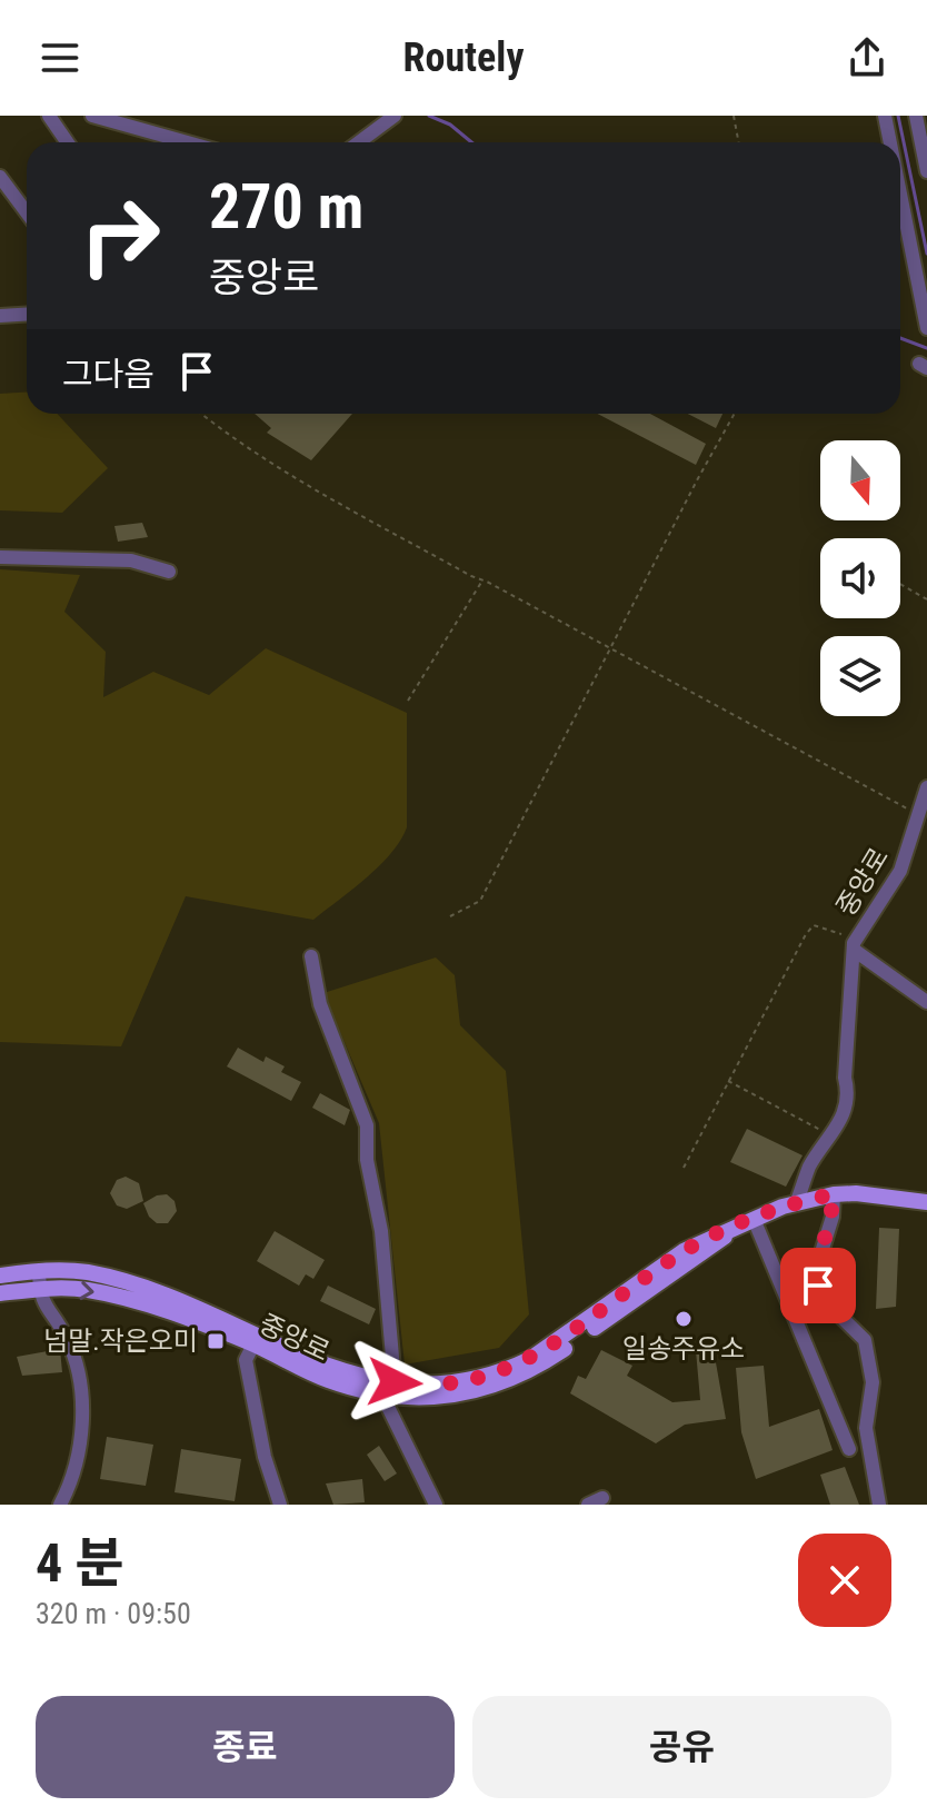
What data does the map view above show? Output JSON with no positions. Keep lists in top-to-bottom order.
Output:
{
  "streets": {
    "main road": ["중앙로"]
  },
  "places": {
    "other": ["일송주유소"],
    "transit": ["넘말.작은오미"]
  },
  "north": "bottom",
  "page": {
    "header": "Routely",
    "turn": ["270 m", "중앙로"],
    "then": "그다음",
    "heading": ["4 분", "320 m · 09:50"],
    "buttons": ["종료", "공유"]
  }
}
